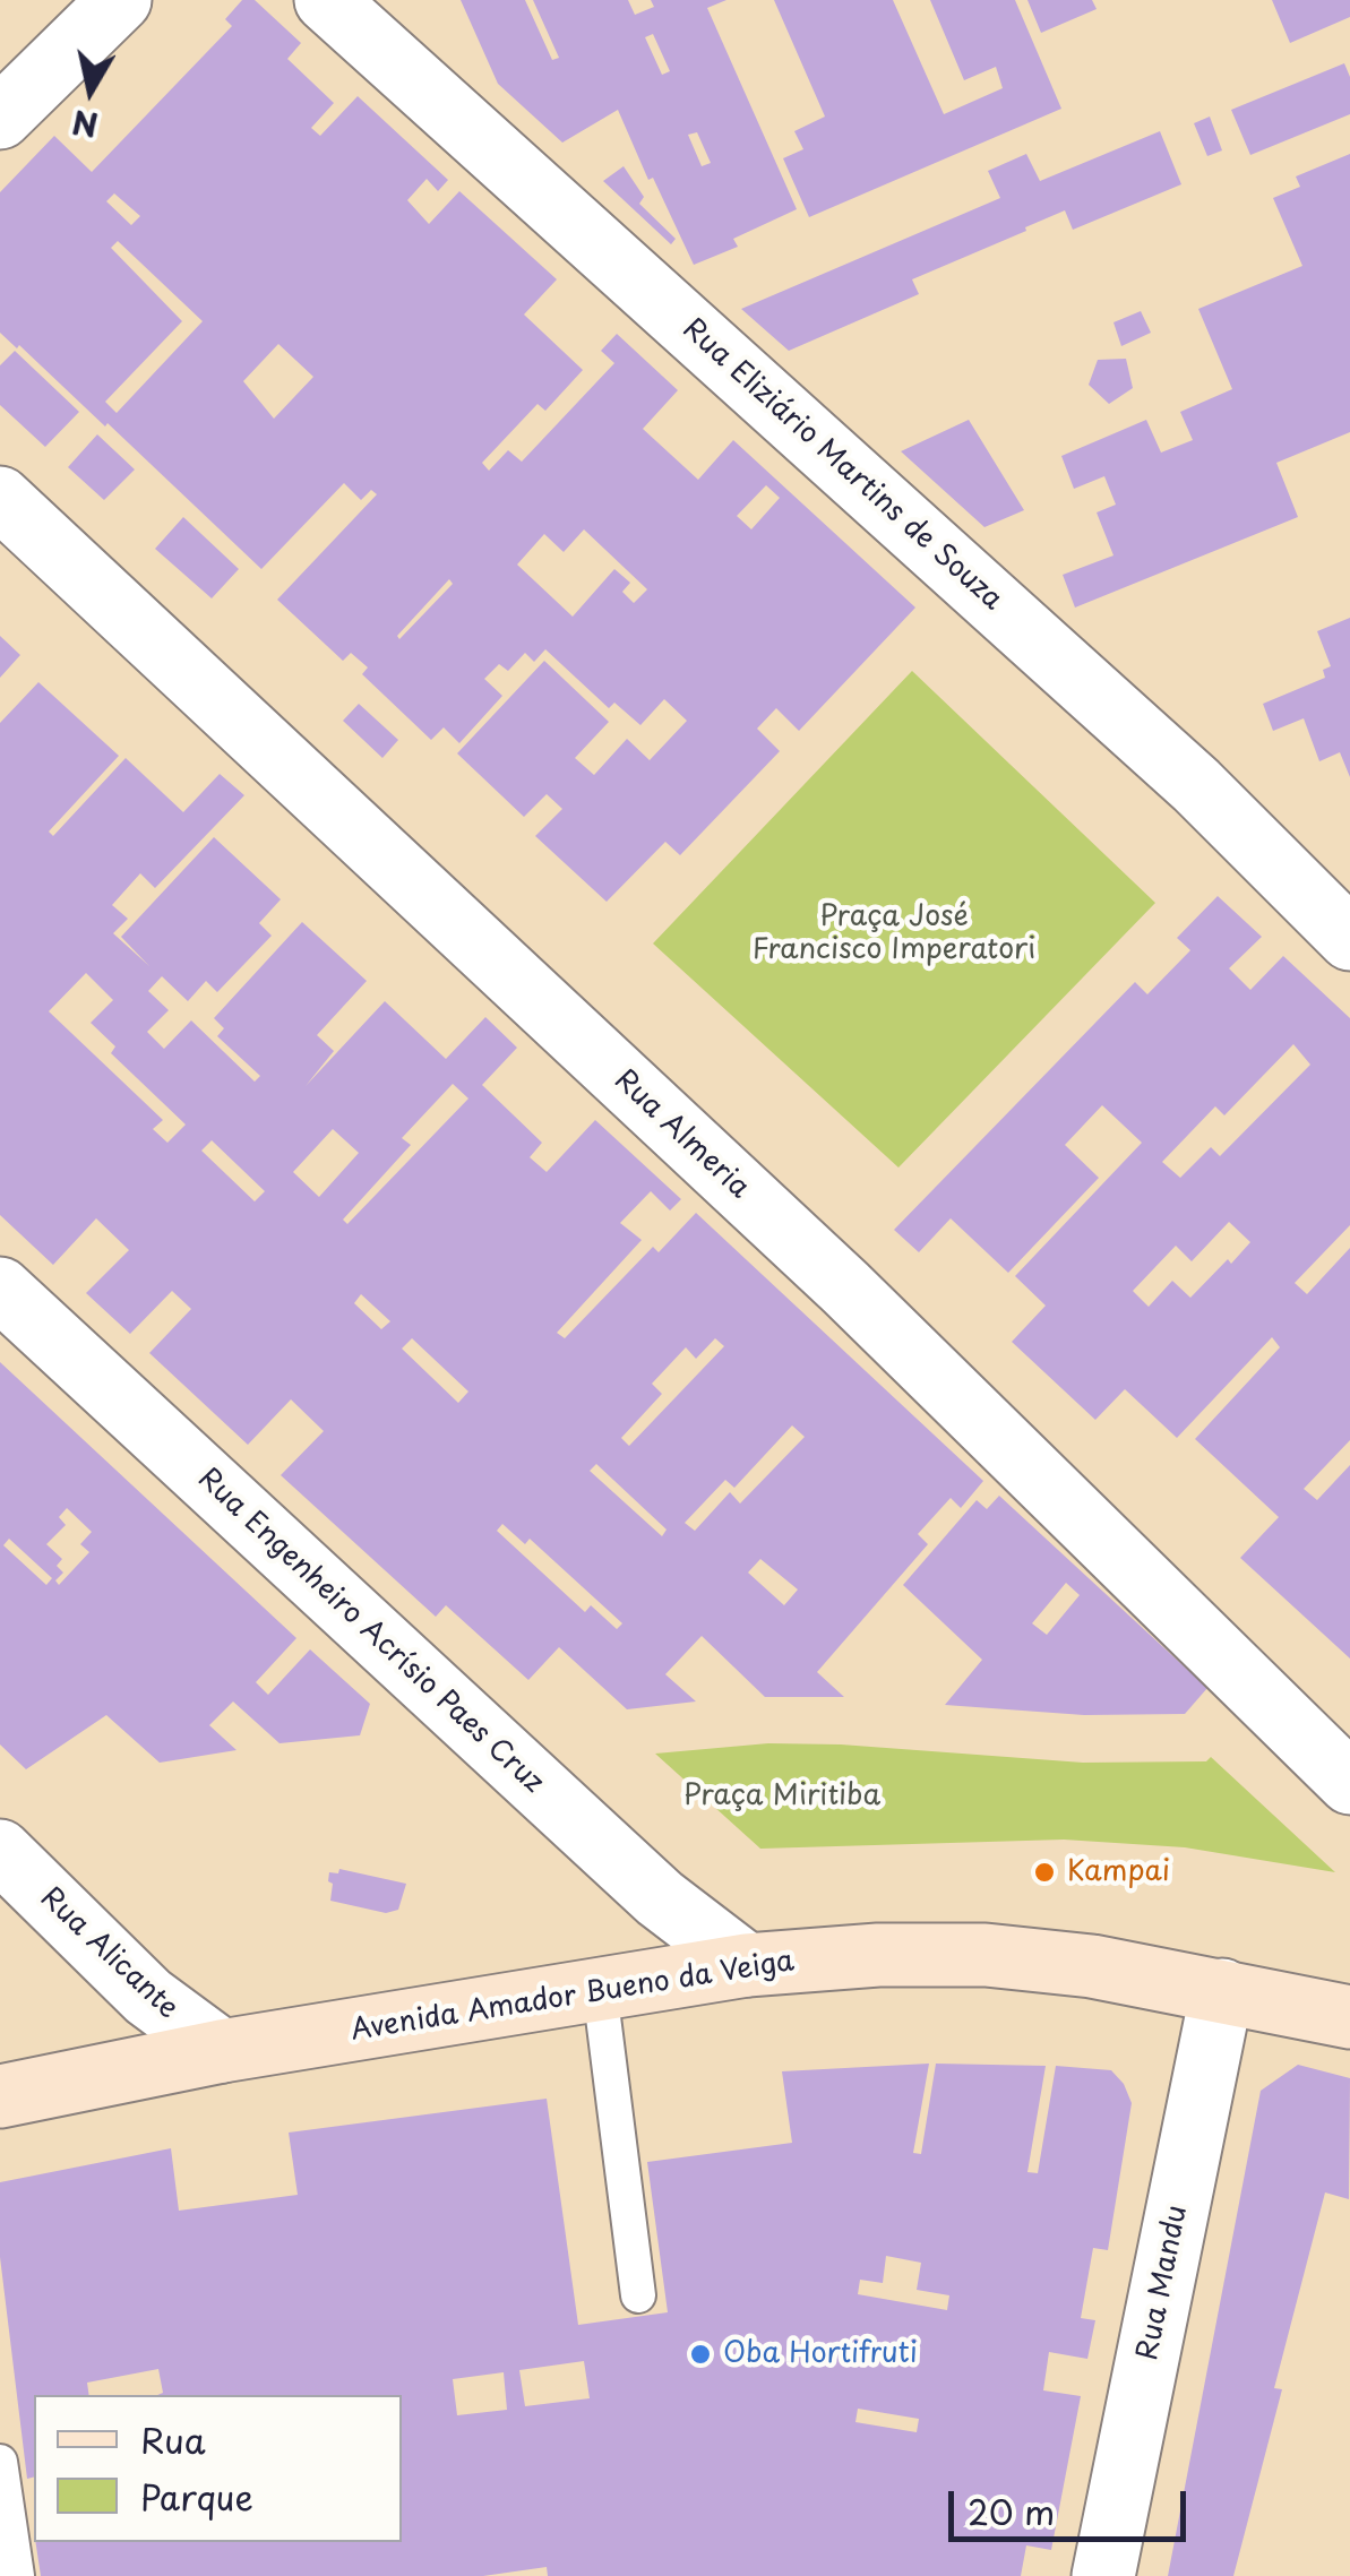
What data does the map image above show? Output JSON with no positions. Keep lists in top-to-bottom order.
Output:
{
  "streets": {
    "main road": ["Avenida Amador Bueno da Veiga"],
    "street": [
      "Rua Eliziário Martins de Souza",
      "Rua Almeria",
      "Rua Engenheiro Acrísio Paes Cruz",
      "Rua Alicante",
      "Rua Mandu"
    ]
  },
  "crossings": [
    ["Rua Engenheiro Acrísio Paes Cruz", "Avenida Amador Bueno da Veiga"],
    ["Rua Alicante", "Avenida Amador Bueno da Veiga"],
    ["Avenida Amador Bueno da Veiga", "Rua Mandu"]
  ],
  "parks": ["Praça José Francisco Imperatori", "Praça Miritiba"],
  "places": ["Kampai", "Oba Hortifruti"],
  "legend": ["Rua", "Parque"],
  "scale_bar": "20 m",
  "north": "bottom"
}
